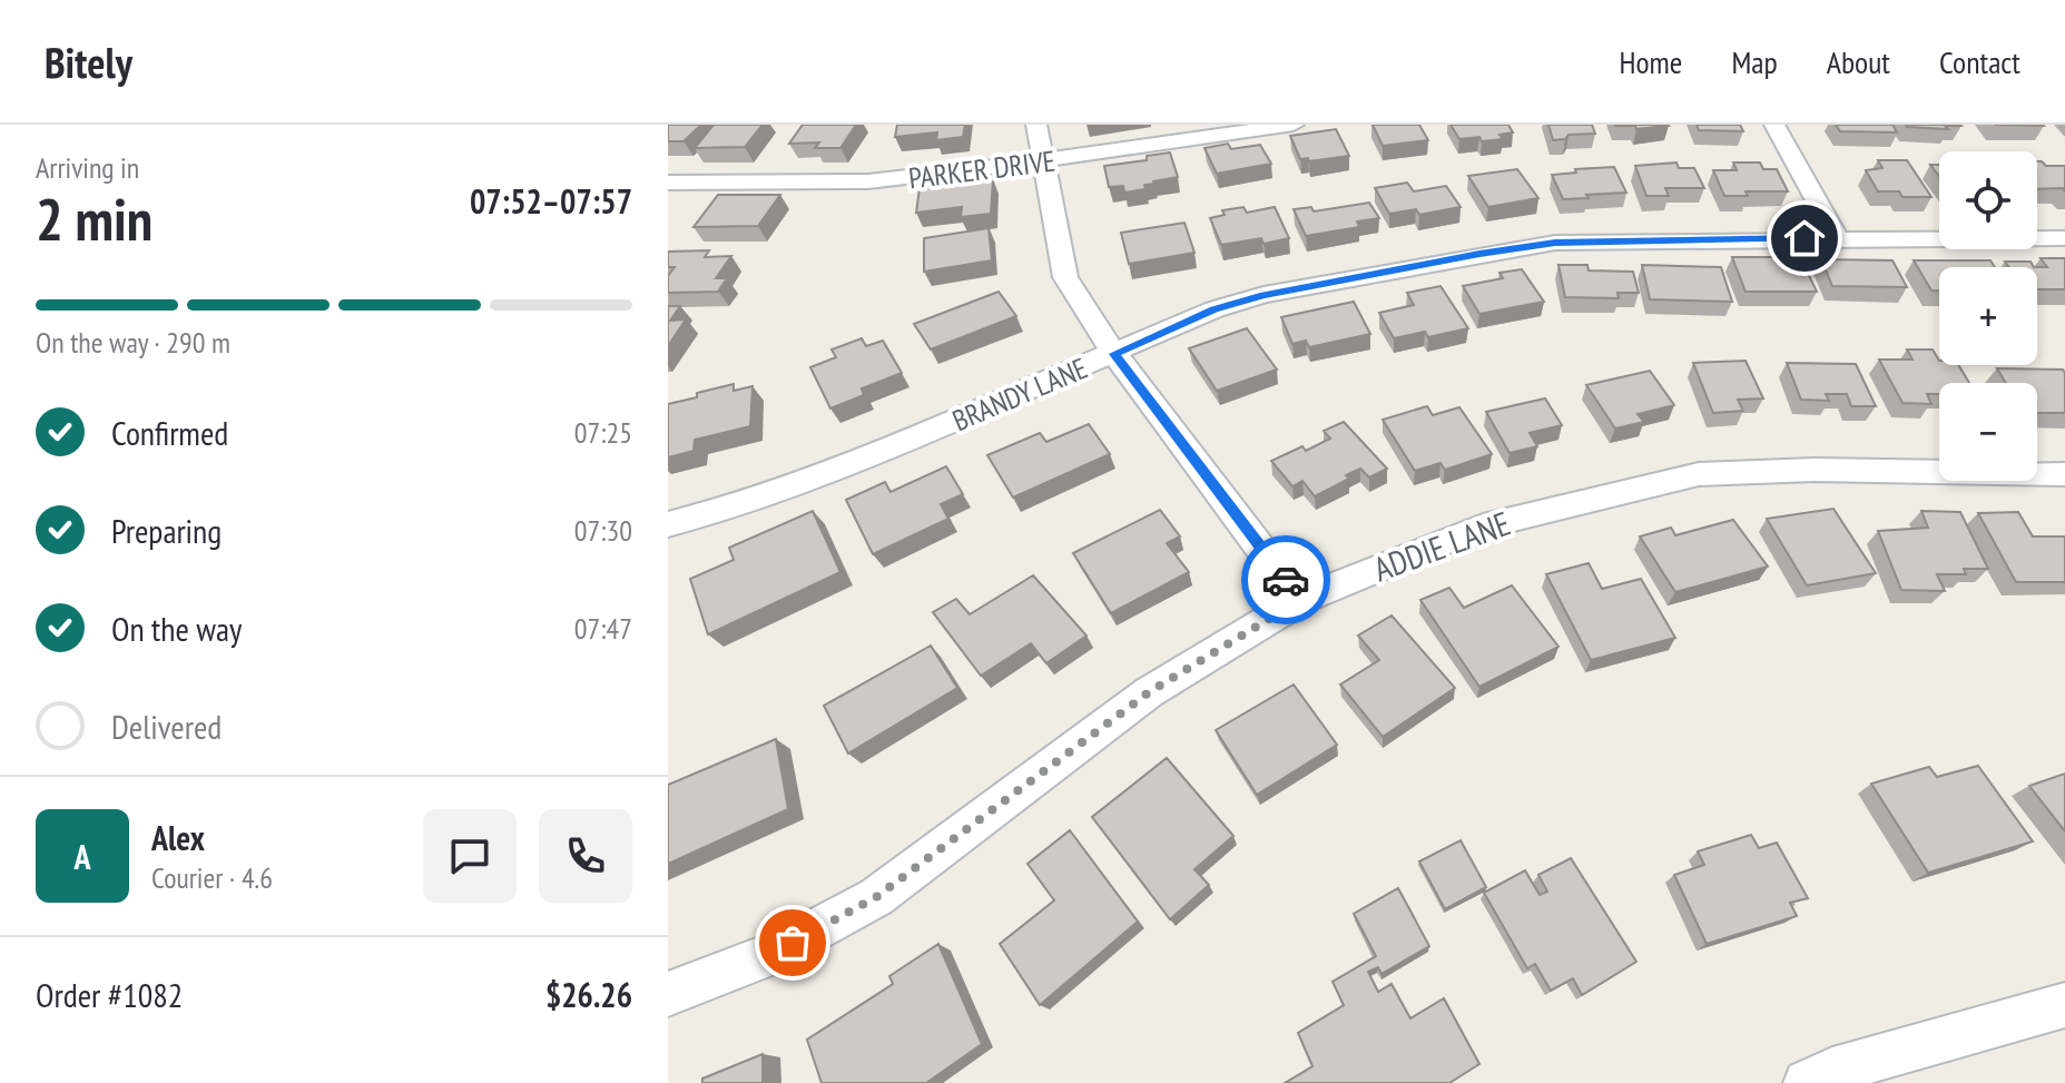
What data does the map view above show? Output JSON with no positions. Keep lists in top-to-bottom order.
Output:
{
  "streets": {
    "street": ["PARKER DRIVE", "BRANDY LANE", "ADDIE LANE"]
  },
  "page": {
    "header": "Bitely",
    "nav": [
      "Home",
      "Map",
      "About",
      "Contact"
    ],
    "heading": ["2 min", "Arriving in", "07:52–07:57"],
    "panel": [
      "Alex",
      "Courier · 4.6",
      "Order #1082",
      "$26.26"
    ],
    "map_buttons": ["+", "−"],
    "bar": "On the way · 290 m",
    "list": [
      ["Confirmed", "07:25"],
      ["Preparing", "07:30"],
      ["On the way", "07:47"],
      "Delivered"
    ],
    "round": "A"
  }
}
